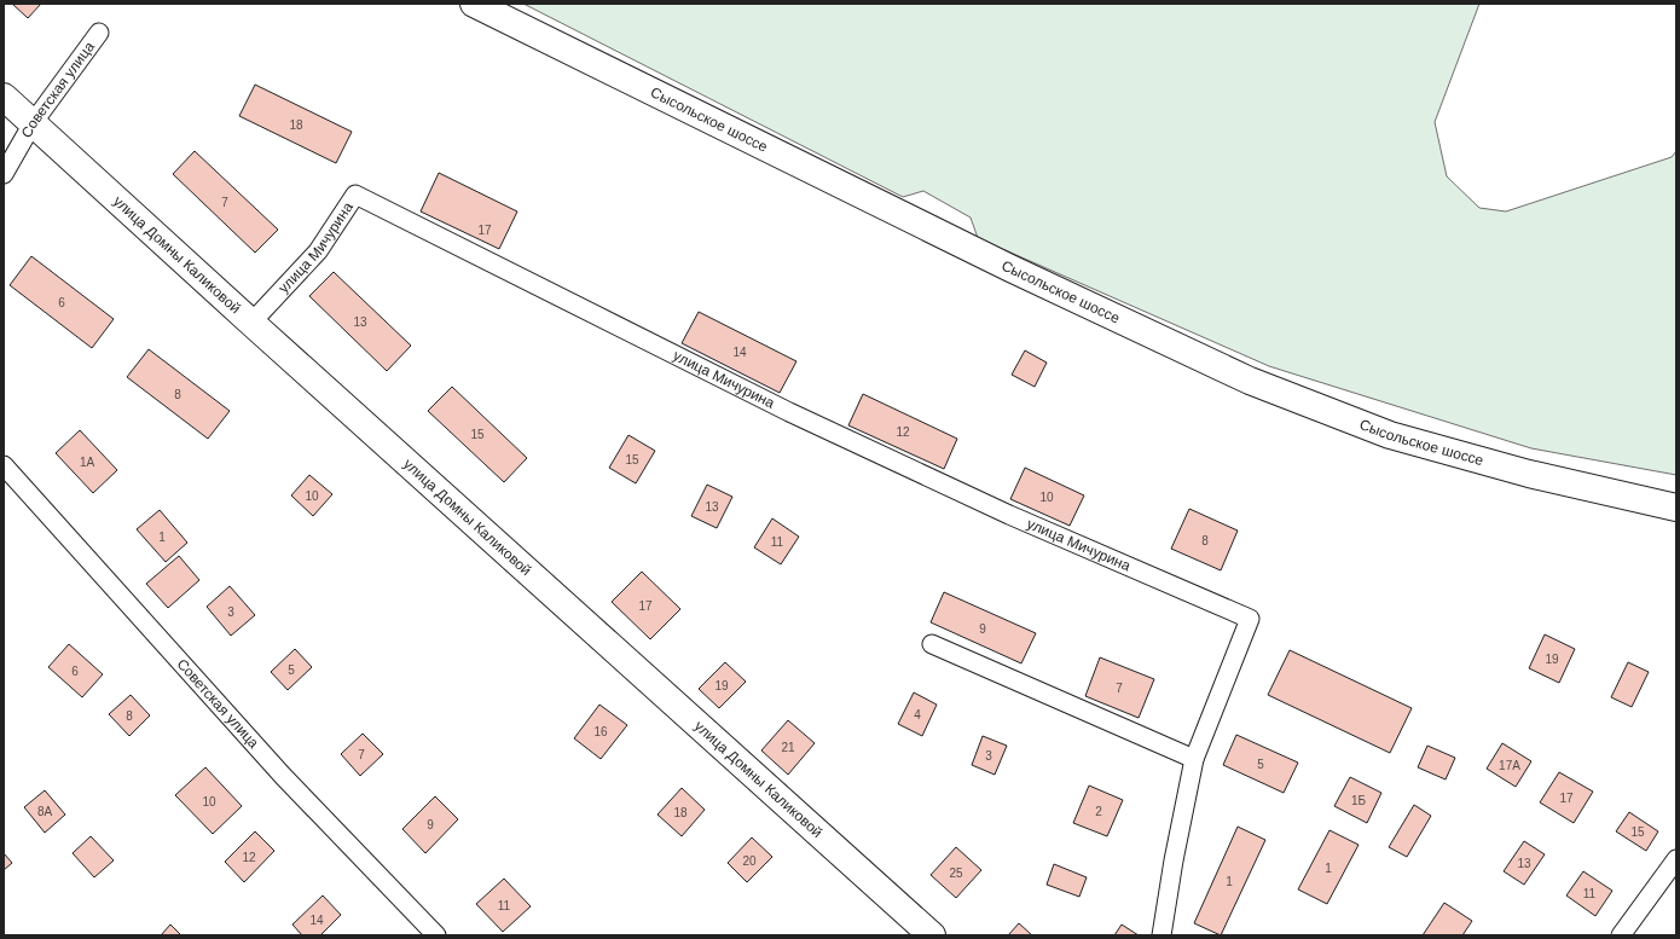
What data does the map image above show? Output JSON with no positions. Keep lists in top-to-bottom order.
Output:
{
  "streets": {
    "main road": ["Сысольское шоссе", "улица Домны Каликовой"],
    "street": ["Советская улица", "улица Мичурина"]
  },
  "crossings": [
    ["Советская улица", "улица Домны Каликовой"],
    ["улица Мичурина", "улица Домны Каликовой"]
  ],
  "house_numbers": [
    "18",
    "7",
    "17",
    "6",
    "13",
    "14",
    "8",
    "12",
    "15",
    "15",
    "1А",
    "10",
    "10",
    "13",
    "1",
    "8",
    "11",
    "17",
    "3",
    "9",
    "19",
    "5",
    "6",
    "19",
    "7",
    "4",
    "8",
    "16",
    "21",
    "7",
    "3",
    "5",
    "17А",
    "17",
    "1Б",
    "10",
    "8А",
    "2",
    "18",
    "9",
    "15",
    "12",
    "20",
    "13",
    "1",
    "25",
    "1",
    "11",
    "11",
    "14"
  ]
}
